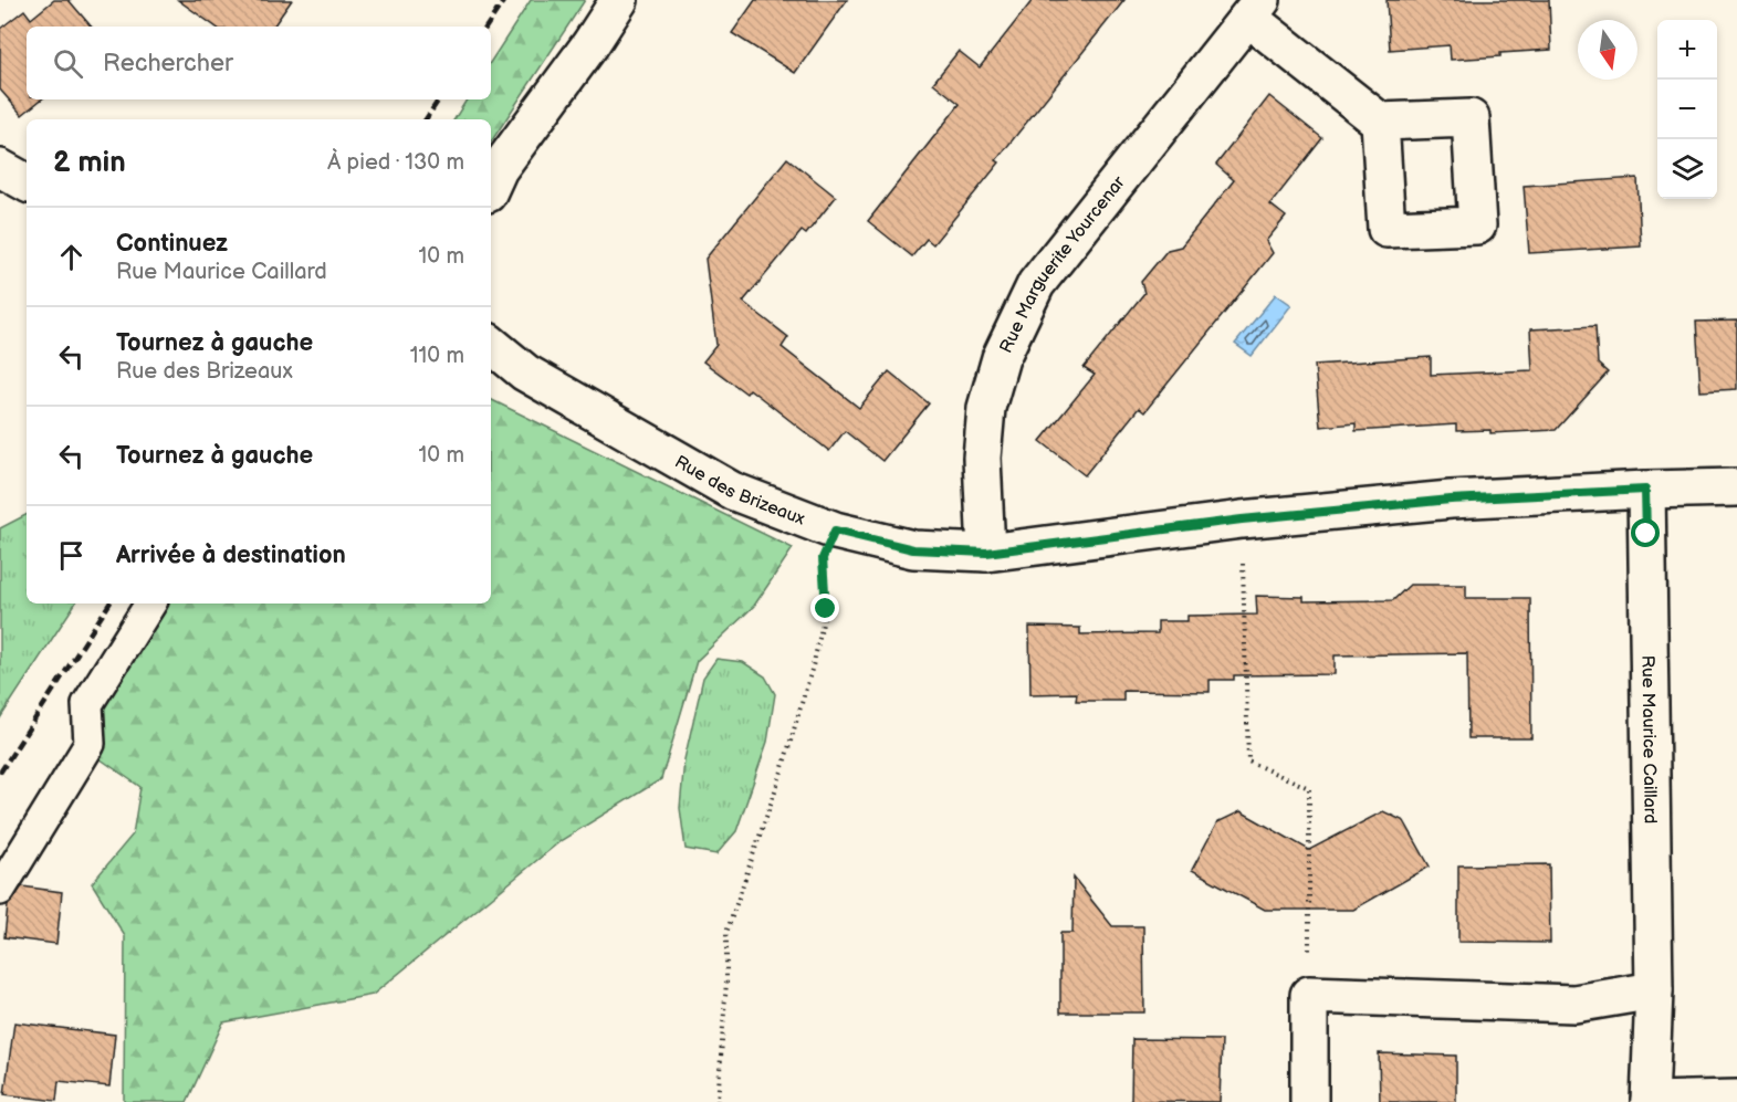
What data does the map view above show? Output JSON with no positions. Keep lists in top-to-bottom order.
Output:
{
  "streets": {
    "street": ["Rue Marguerite Yourcenar", "Rue des Brizeaux", "Rue Maurice Caillard"]
  },
  "crossings": [
    ["Rue Marguerite Yourcenar", "Rue des Brizeaux"],
    ["Rue des Brizeaux", "Rue Maurice Caillard"]
  ],
  "north": "bottom",
  "page": {
    "map_buttons": ["+", "−"],
    "search": "Rechercher",
    "heading": ["2 min", "À pied · 130 m"],
    "list": [
      ["Continuez", "Rue Maurice Caillard", "10 m"],
      ["Tournez à gauche", "Rue des Brizeaux", "110 m"],
      ["Tournez à gauche", "10 m"],
      "Arrivée à destination"
    ]
  }
}
